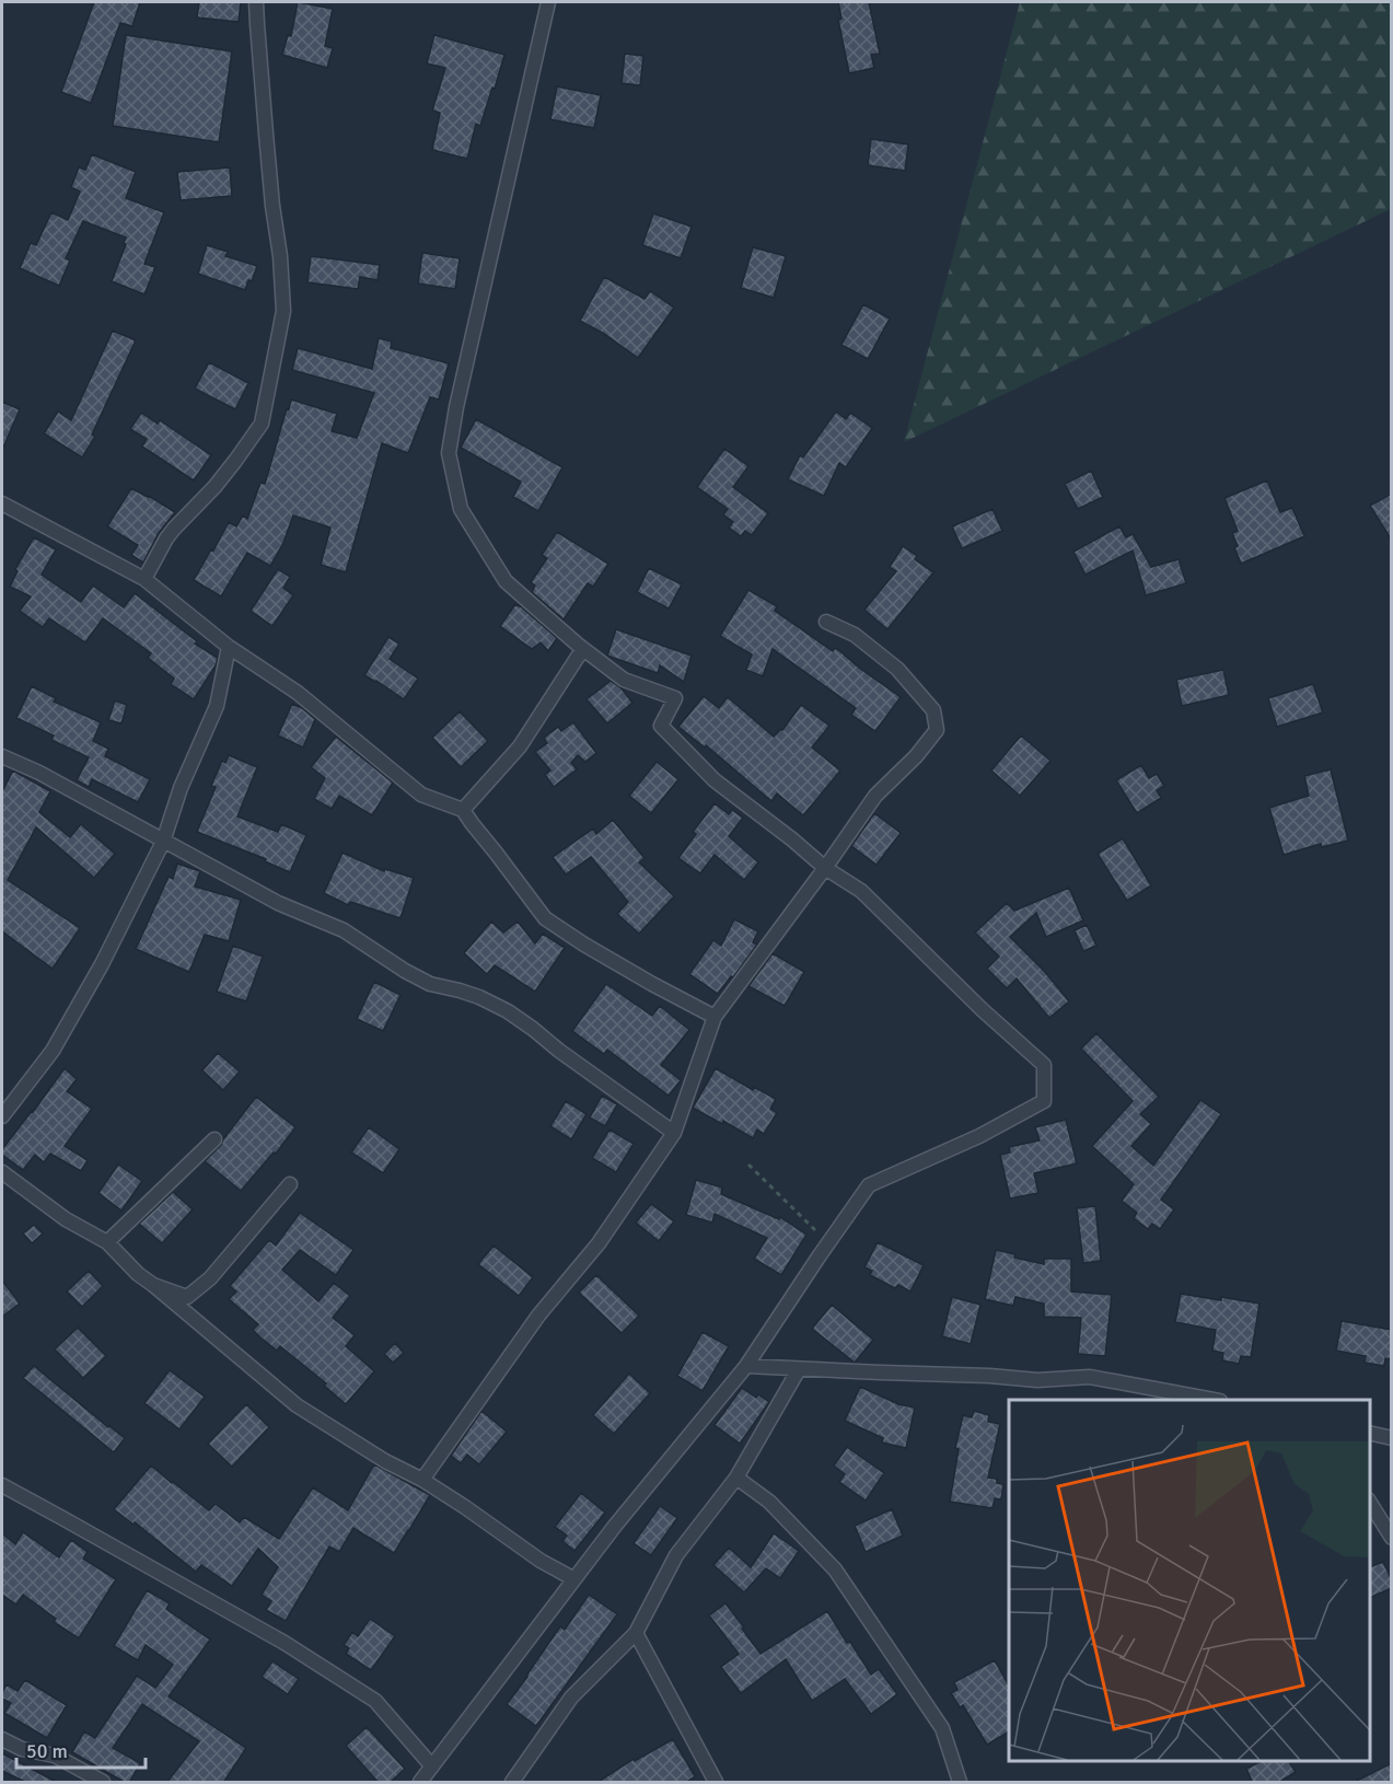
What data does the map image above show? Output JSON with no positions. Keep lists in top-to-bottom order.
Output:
{
  "scale_bar": "50 m"
}
